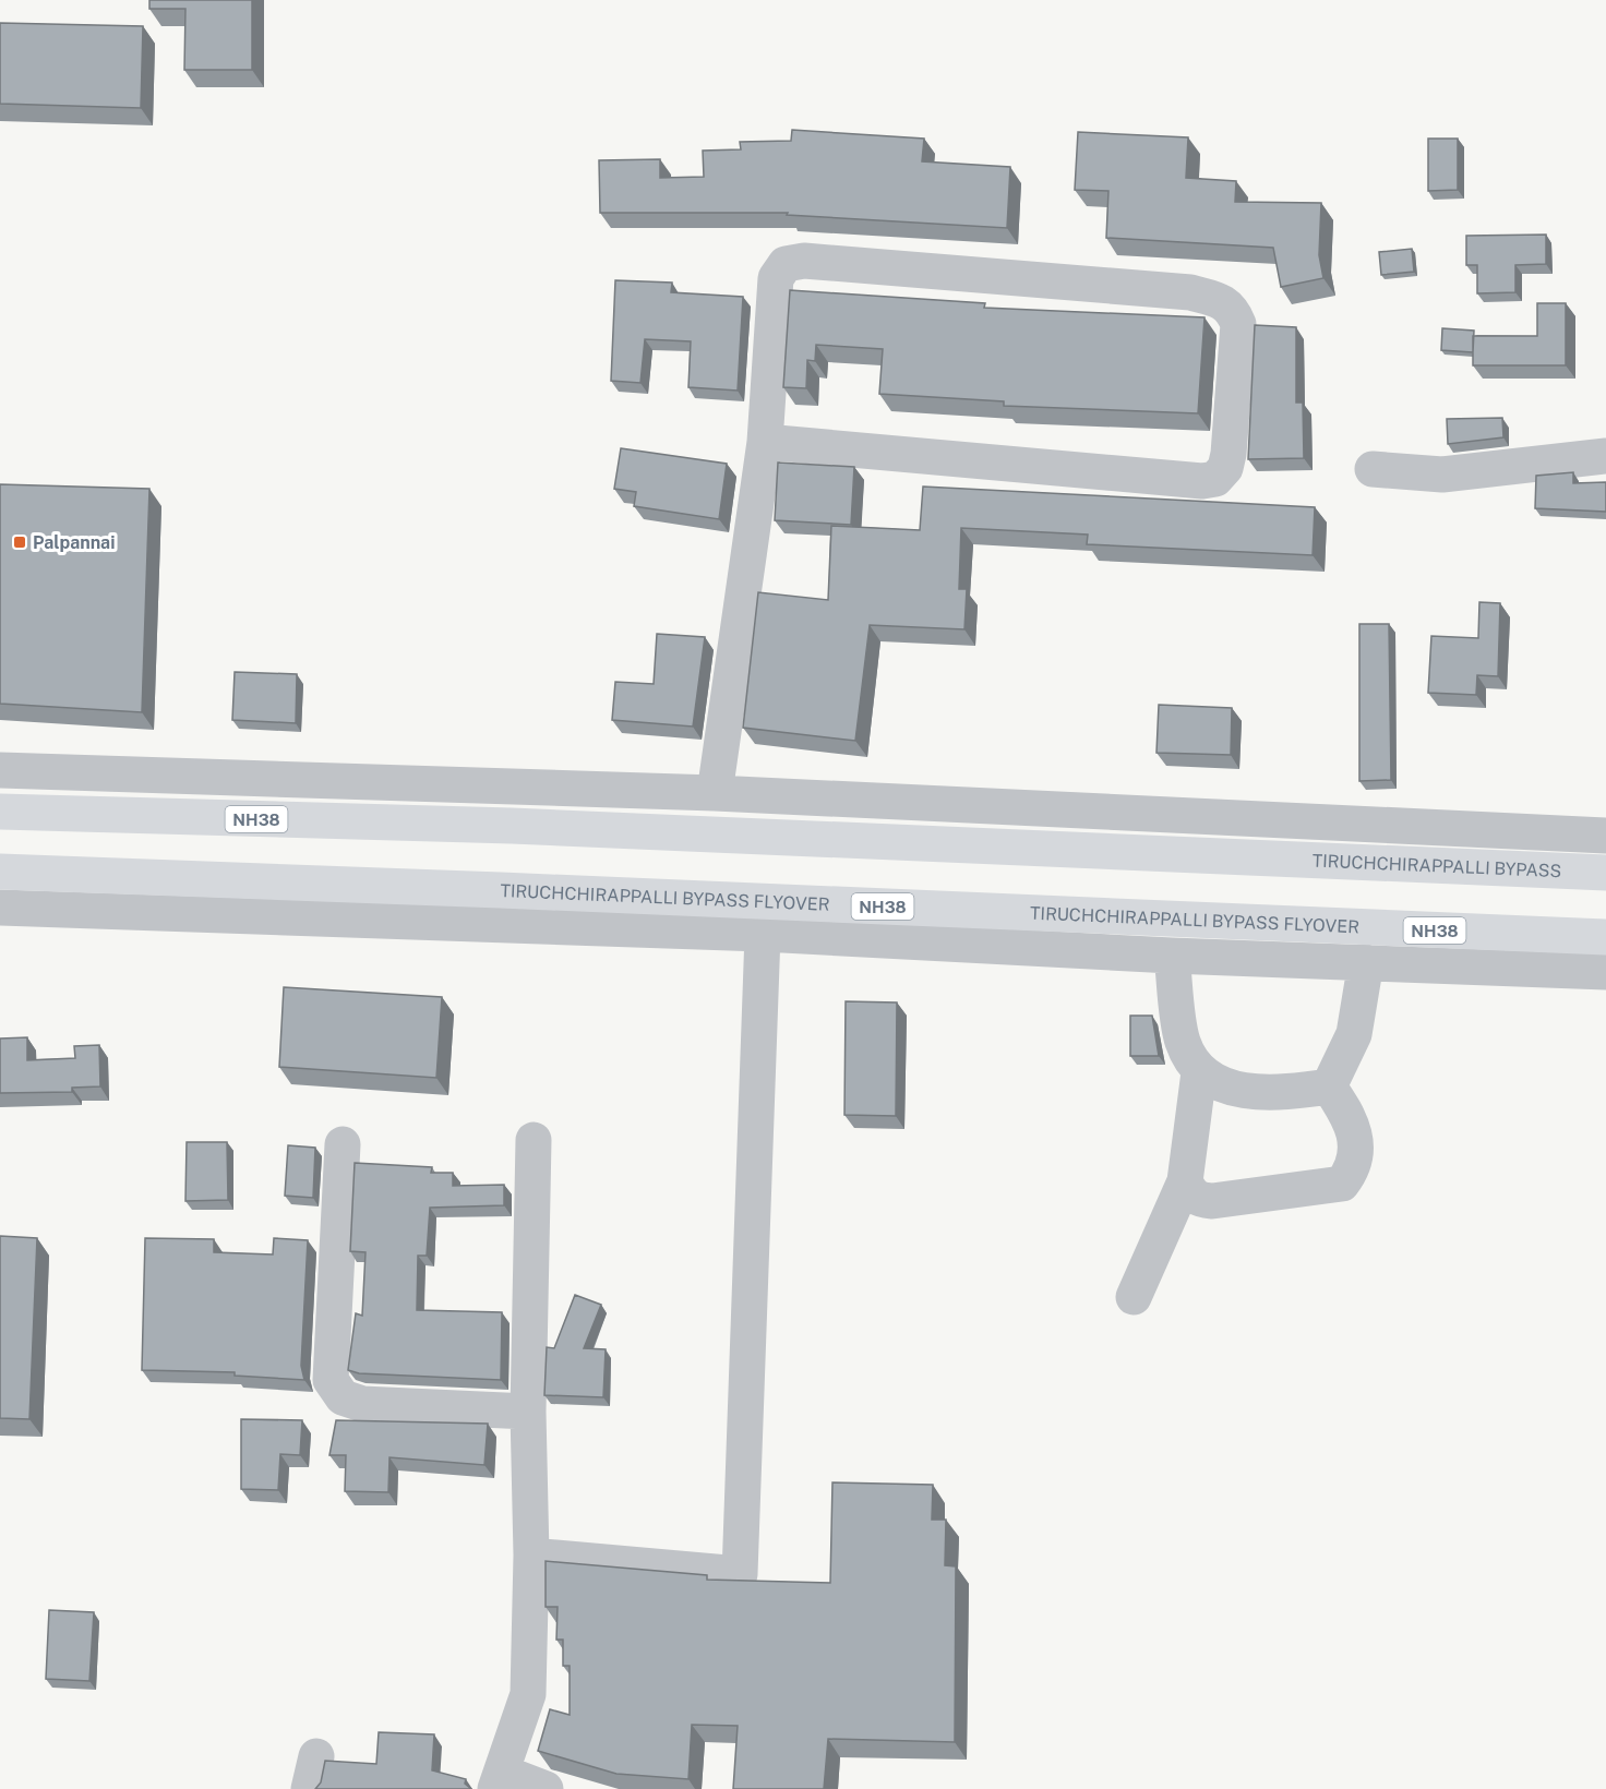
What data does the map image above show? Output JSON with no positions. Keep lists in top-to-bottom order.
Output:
{
  "streets": {
    "highway": ["NH38", "TIRUCHCHIRAPPALLI BYPASS", "TIRUCHCHIRAPPALLI BYPASS FLYOVER"]
  },
  "places": {
    "transit": ["Palpannai"]
  }
}
